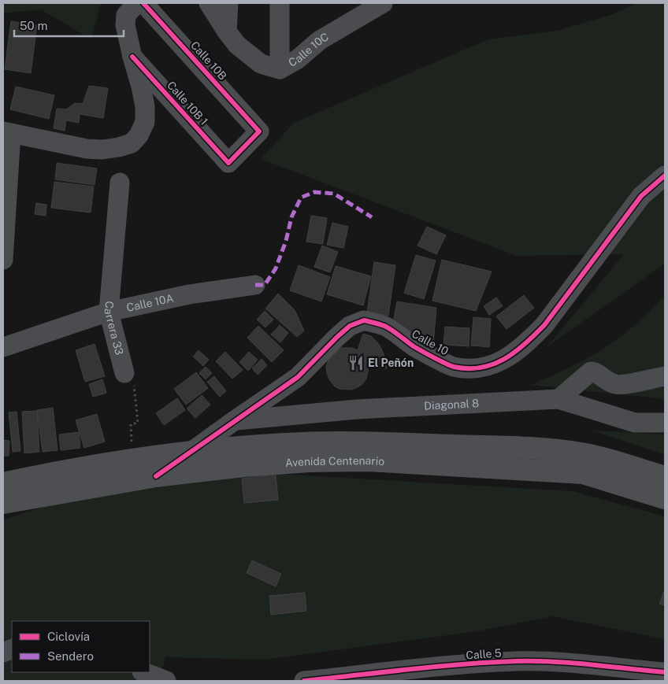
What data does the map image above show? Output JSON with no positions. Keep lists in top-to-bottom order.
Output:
{
  "streets": {
    "main road": ["Avenida Centenario"],
    "street": [
      "Calle 10C",
      "Calle 10B",
      "Calle 10B 1",
      "Calle 10A",
      "Carrera 33",
      "Calle 10",
      "Diagonal 8",
      "Calle 5"
    ]
  },
  "crossings": [
    ["Calle 10B", "Calle 10B 1"],
    ["Calle 10A", "Carrera 33"],
    ["Calle 10", "Diagonal 8"],
    ["Calle 10", "Avenida Centenario"]
  ],
  "places": {
    "restaurant": ["El Peñón"]
  },
  "legend": ["Ciclovía", "Sendero"],
  "scale_bar": "50 m"
}
